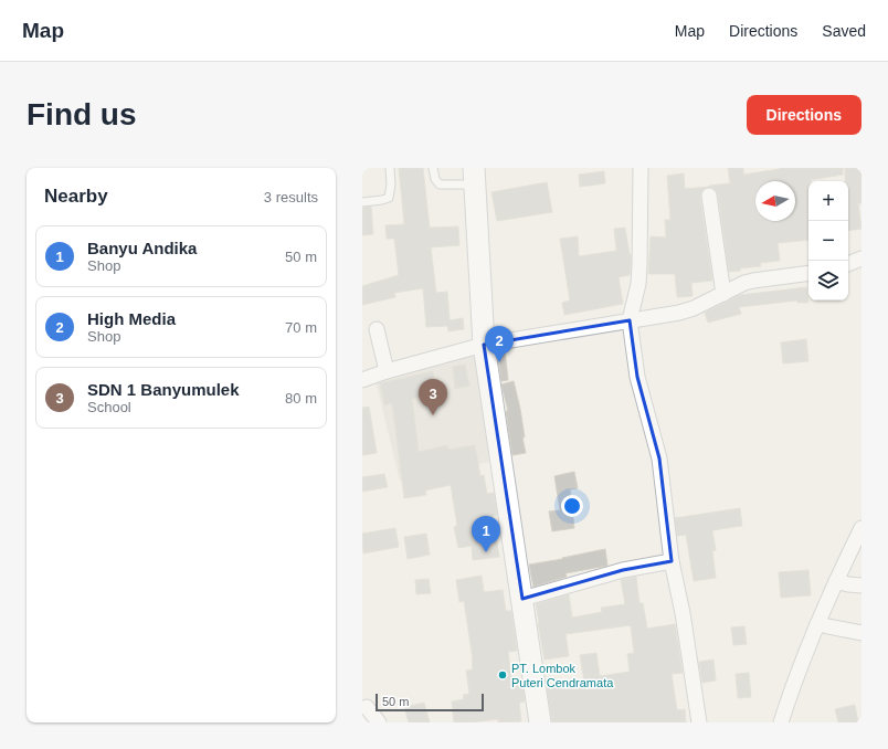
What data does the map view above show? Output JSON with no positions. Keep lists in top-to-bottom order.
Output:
{
  "places": ["PT. Lombok Puteri Cendramata"],
  "scale_bar": "50 m",
  "north": "left",
  "page": {
    "header": "Map",
    "nav": ["Map", "Directions", "Saved"],
    "buttons": "Directions",
    "title": "Find us",
    "heading": ["Nearby", "3 results"],
    "map_buttons": ["+", "−"],
    "list": [
      {
        "mark": "1",
        "name": "Banyu Andika",
        "note": "Shop",
        "value": "50 m"
      },
      {
        "mark": "2",
        "name": "High Media",
        "note": "Shop",
        "value": "70 m"
      },
      {
        "mark": "3",
        "name": "SDN 1 Banyumulek",
        "note": "School",
        "value": "80 m"
      }
    ],
    "pins": ["2", "3", "1"],
    "scale": "50 m"
  }
}
